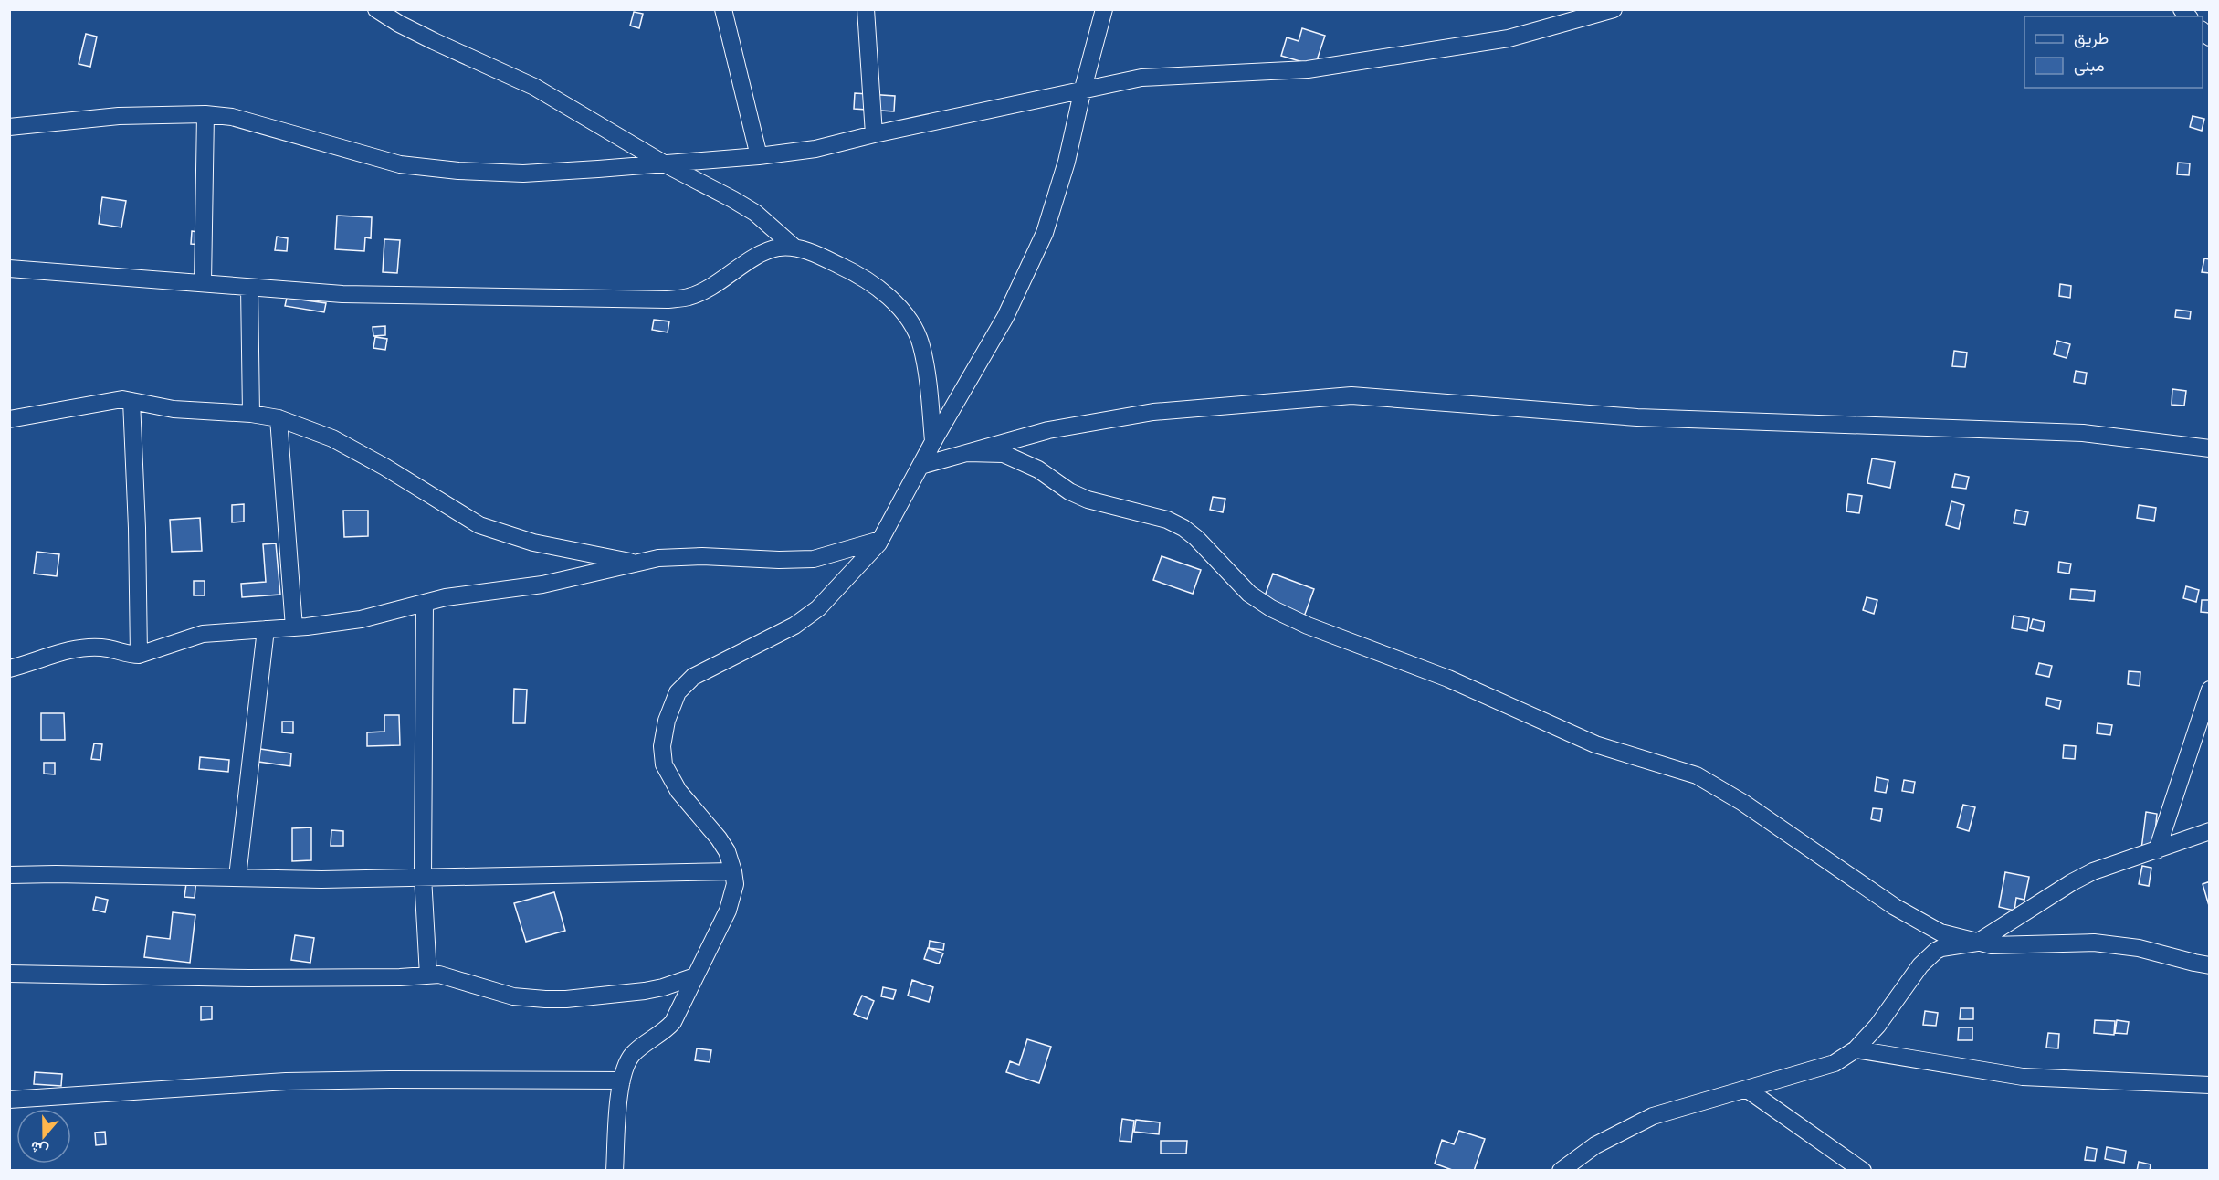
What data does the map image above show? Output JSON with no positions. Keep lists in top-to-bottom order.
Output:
{
  "legend": ["طريق", "مبنى"],
  "north": "bottom"
}
